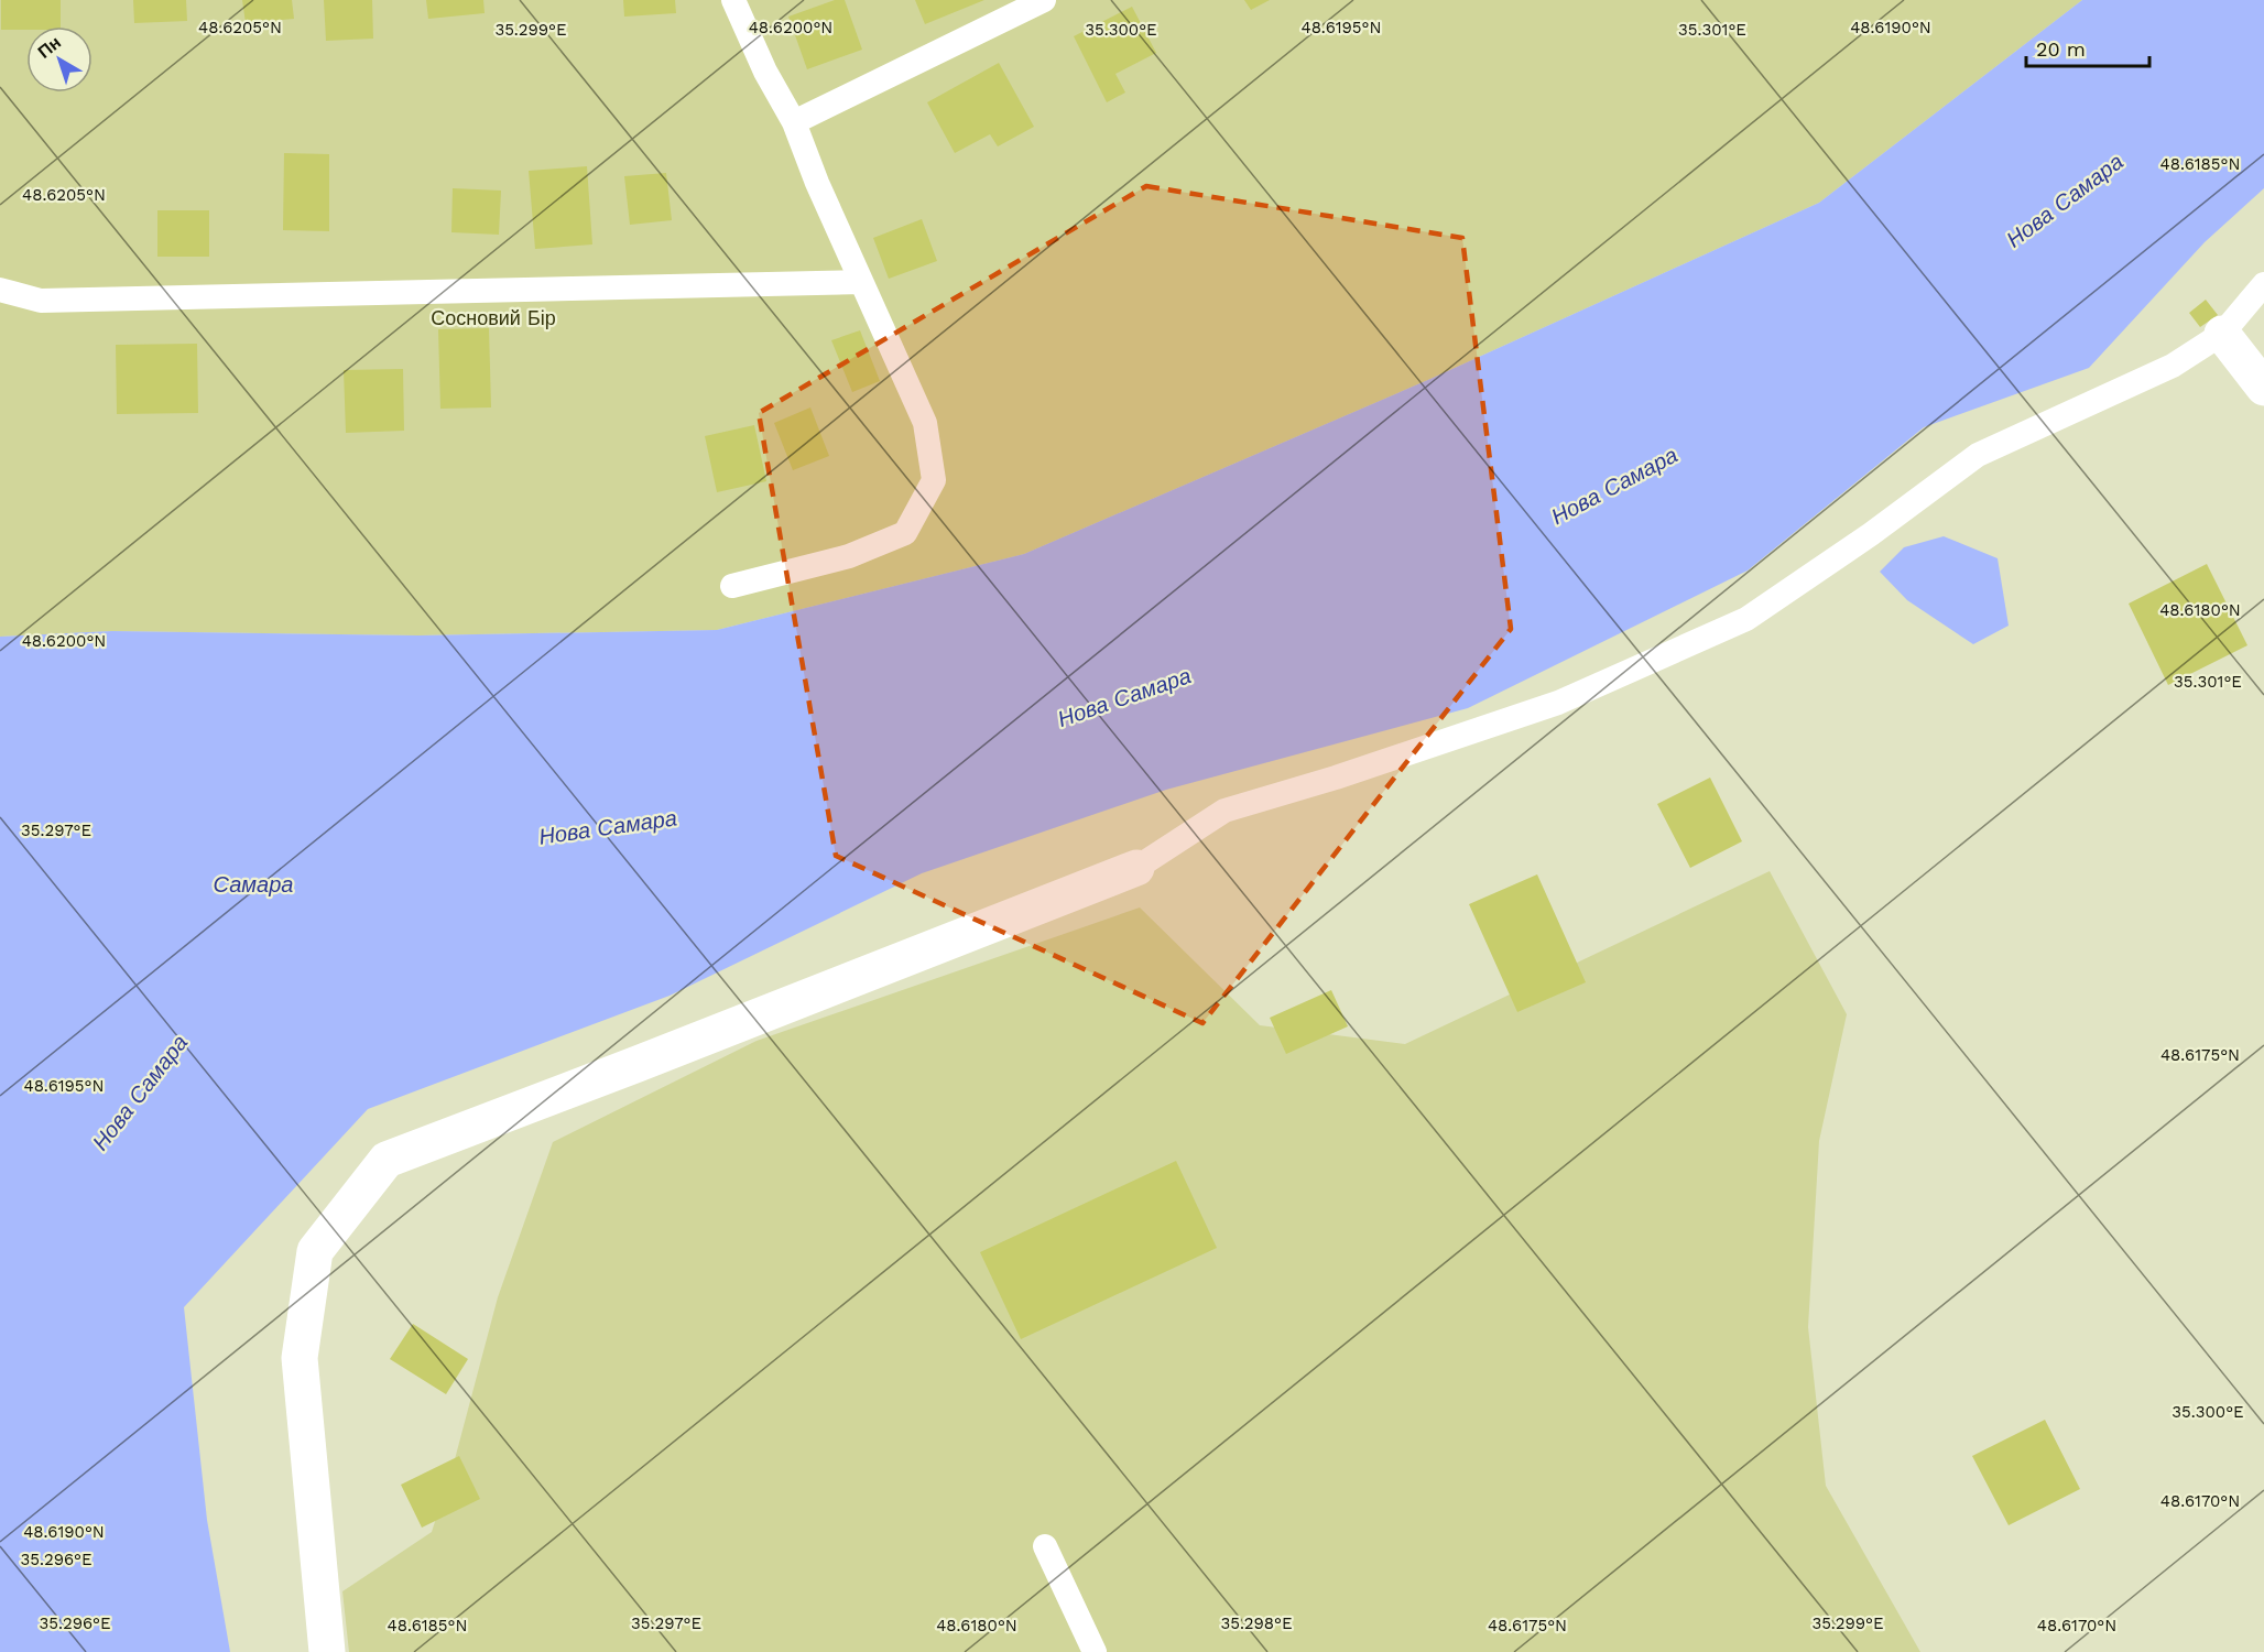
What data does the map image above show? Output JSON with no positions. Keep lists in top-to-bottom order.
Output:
{
  "water": ["Нова Самара", "Самара"],
  "parks": ["Сосновий Бір"],
  "scale_bar": "20 m",
  "north": "top left",
  "coordinates": [
    "48.6205°N",
    "48.6200°N",
    "48.6195°N",
    "48.6190°N",
    "35.299°E",
    "35.300°E",
    "35.301°E",
    "48.6185°N",
    "48.6180°N",
    "35.297°E",
    "48.6175°N",
    "48.6170°N",
    "35.296°E",
    "35.298°E"
  ]
}
